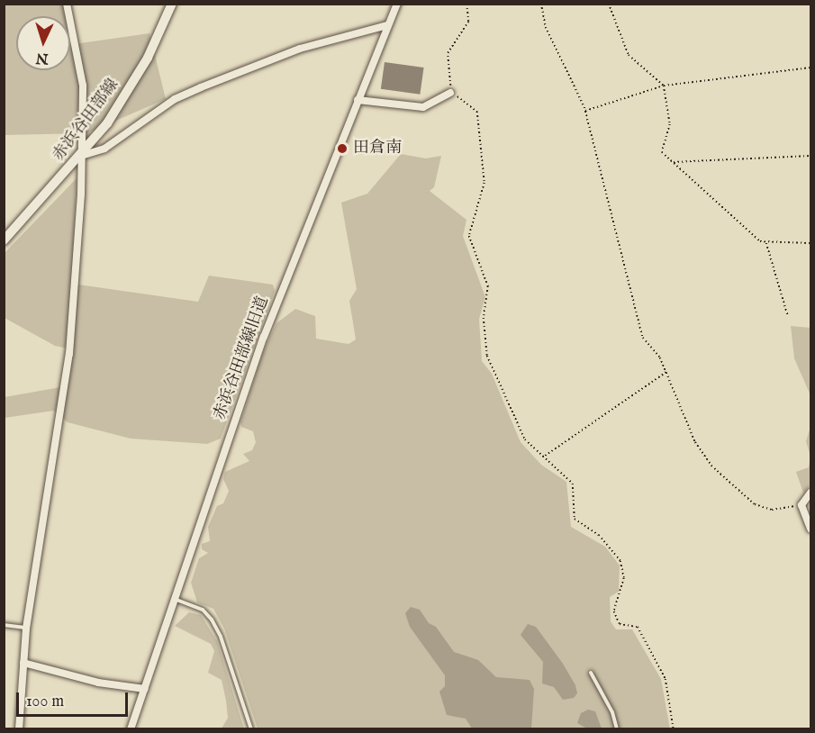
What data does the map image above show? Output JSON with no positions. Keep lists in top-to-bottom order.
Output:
{
  "streets": {
    "main road": ["赤浜谷田部線"],
    "street": ["赤浜谷田部線旧道"]
  },
  "places": ["田倉南"],
  "scale_bar": "100 m",
  "north": "bottom"
}
